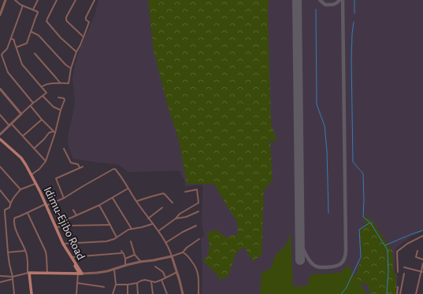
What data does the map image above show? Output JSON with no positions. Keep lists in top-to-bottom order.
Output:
{
  "streets": {
    "main road": ["Idimu-Ejibo Road"]
  }
}
